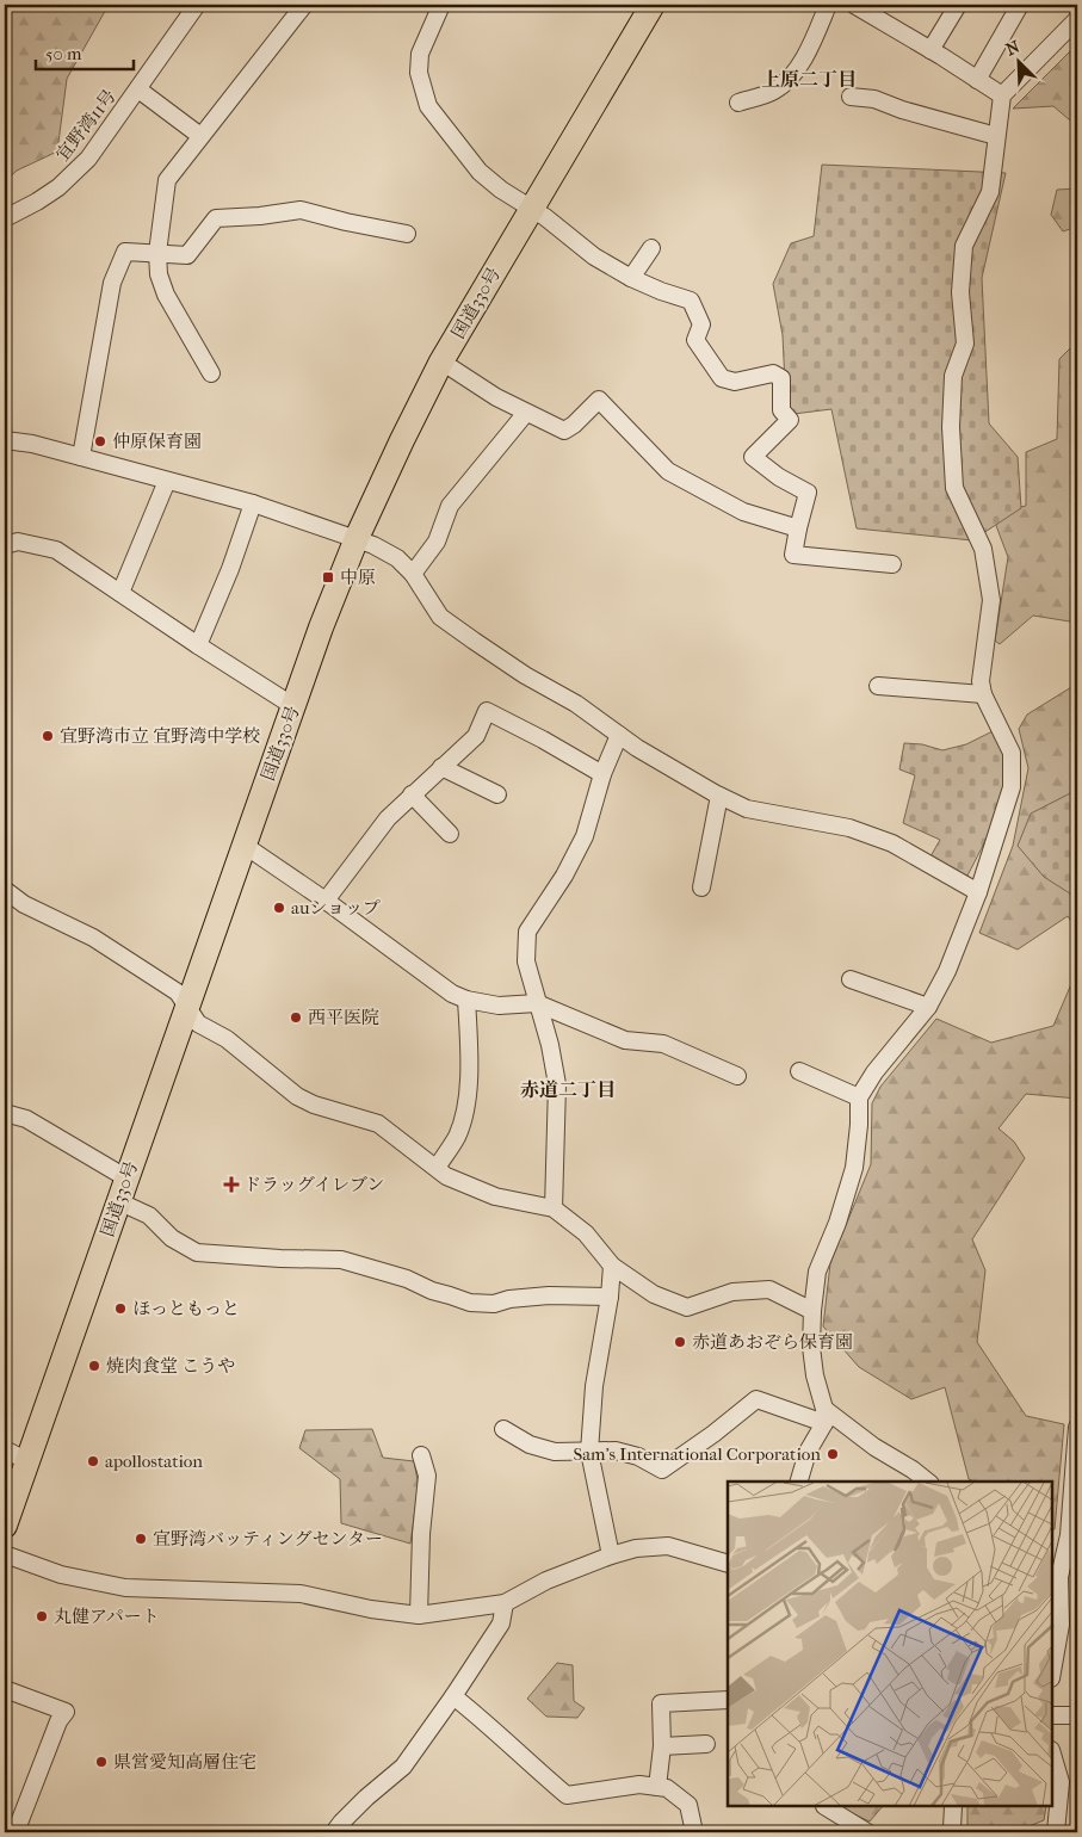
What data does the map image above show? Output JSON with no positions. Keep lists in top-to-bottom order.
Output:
{
  "streets": {
    "highway": ["国道330号"],
    "street": ["宜野湾11号"]
  },
  "districts": ["上原二丁目", "赤道二丁目"],
  "places": {
    "other": [
      "仲原保育園",
      "宜野湾市立 宜野湾中学校",
      "auショップ",
      "西平医院",
      "ほっともっと",
      "赤道あおぞら保育園",
      "焼肉食堂 こうや",
      "Sam's International Corporation",
      "apollostation",
      "宜野湾バッティングセンター",
      "丸健アパート",
      "県営愛知高層住宅"
    ],
    "transit": ["中原"],
    "health": ["ドラッグイレブン"]
  },
  "scale_bar": "50 m",
  "north": "top left"
}
